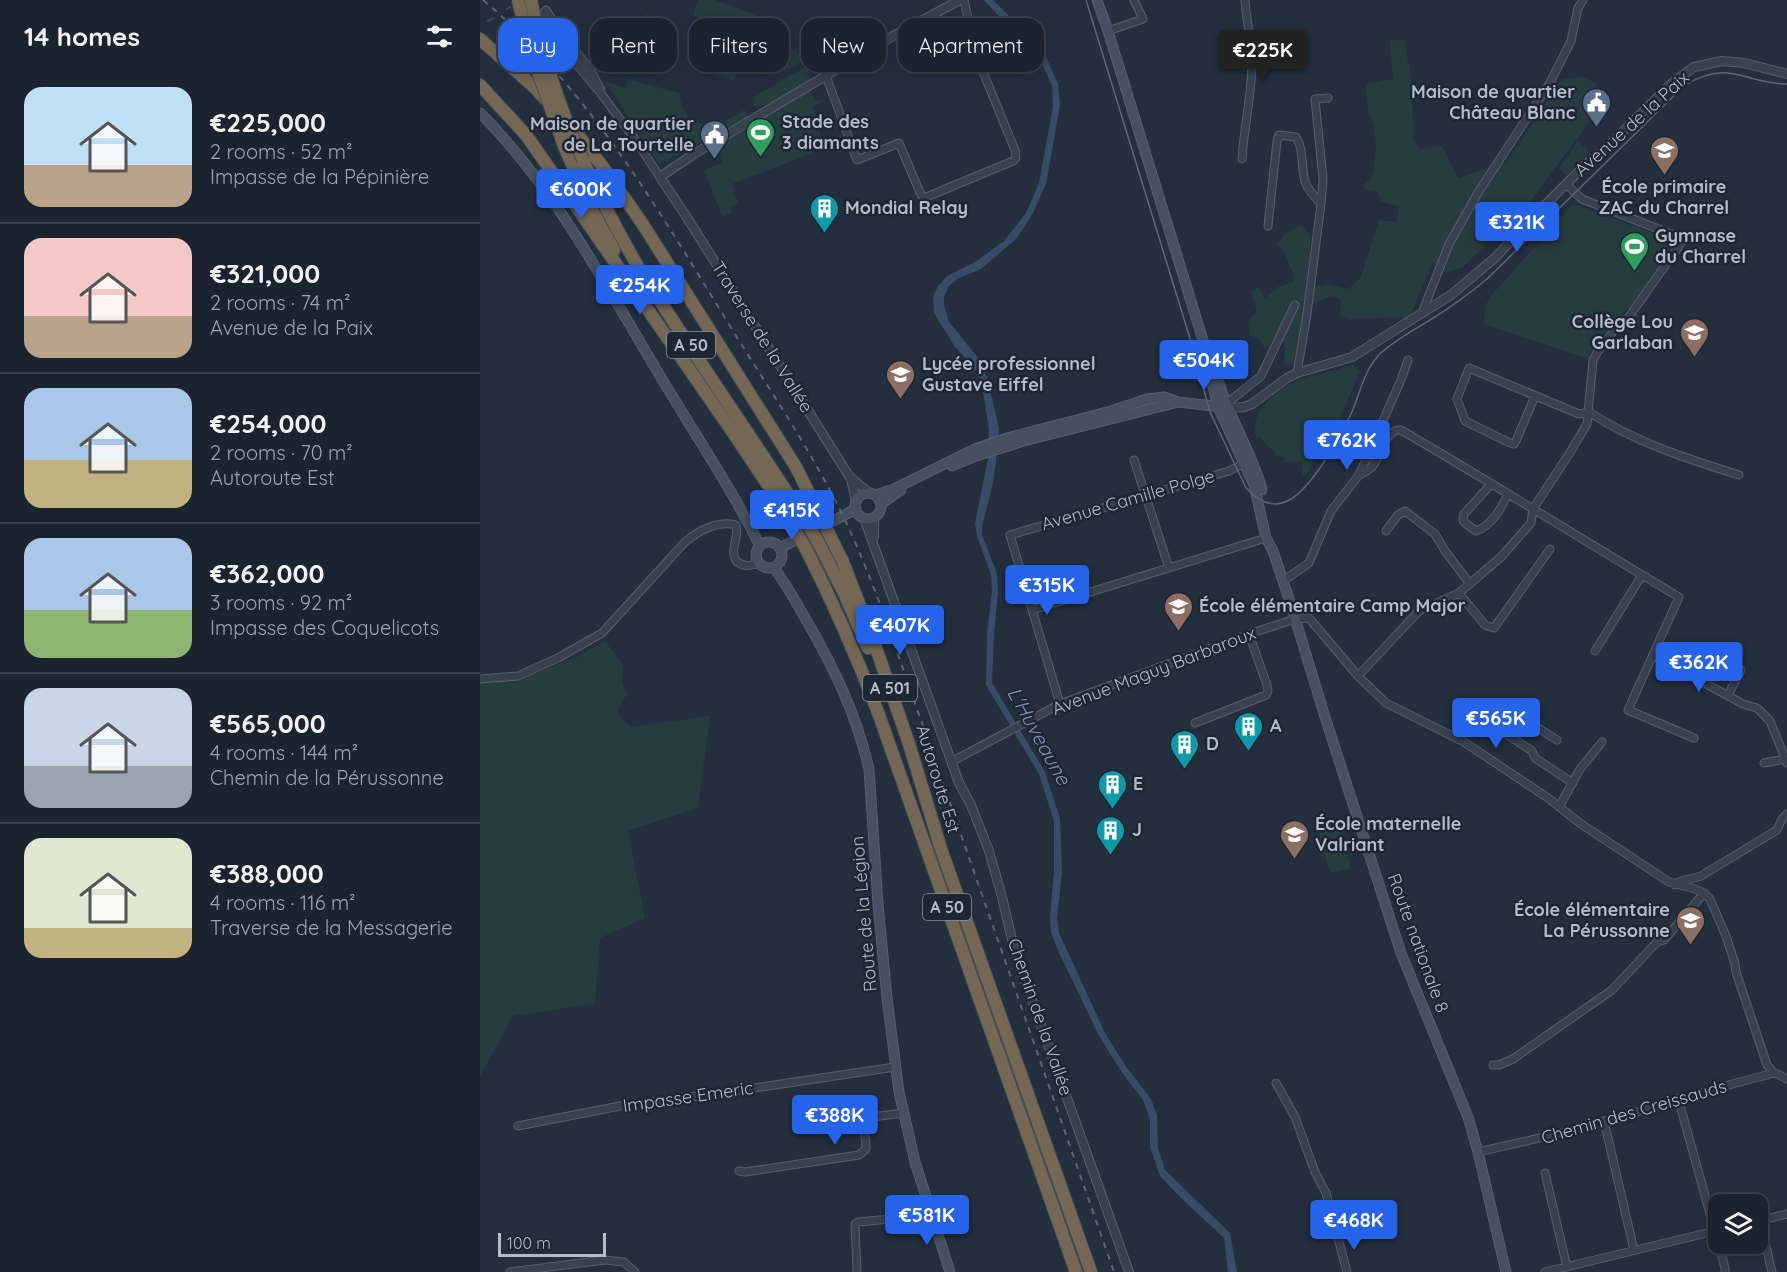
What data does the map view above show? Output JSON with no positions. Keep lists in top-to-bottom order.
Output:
{
  "streets": {
    "highway": ["A 50", "A 501", "Autoroute Est"],
    "main road": ["Route de la Légion", "Route nationale 8"],
    "street": [
      "Avenue de la Paix",
      "Traverse de la Vallée",
      "Avenue Camille Polge",
      "Avenue Maguy Barbaroux",
      "Chemin de la Vallée",
      "Impasse Emeric",
      "Chemin des Creissauds"
    ]
  },
  "crossings": [
    ["Traverse de la Vallée", "A 50"],
    ["Traverse de la Vallée", "Chemin de la Vallée"],
    ["A 50", "Autoroute Est"],
    ["Avenue Maguy Barbaroux", "Route nationale 8"],
    ["Avenue Maguy Barbaroux", "Chemin de la Vallée"],
    ["Route de la Légion", "Impasse Emeric"],
    ["Route nationale 8", "Chemin des Creissauds"]
  ],
  "water": ["L'Huveaune"],
  "places": {
    "public building": ["Maison de quartier Château Blanc", "Maison de quartier de La Tourtelle"],
    "sports": ["Stade des 3 diamants", "Gymnase du Charrel"],
    "school or university": [
      "École primaire ZAC du Charrel",
      "Collège Lou Garlaban",
      "Lycée professionnel Gustave Eiffel",
      "École élémentaire Camp Major",
      "École maternelle Valriant",
      "École élémentaire La Pérussonne"
    ],
    "building": [
      "Mondial Relay",
      "A",
      "D",
      "E",
      "J"
    ]
  },
  "scale_bar": "100 m",
  "page": {
    "heading": "14 homes",
    "chip": [
      "Buy",
      "Rent",
      "Filters",
      "New",
      "Apartment"
    ],
    "price": [
      "€225K",
      "€600K",
      "€321K",
      "€254K",
      "€504K",
      "€762K",
      "€415K",
      "€315K",
      "€407K",
      "€362K",
      "€565K",
      "€388K",
      "€581K",
      "€468K"
    ],
    "list": [
      {
        "name": "€225,000",
        "note": "2 rooms · 52 m² · Impasse de la Pépinière"
      },
      {
        "name": "€321,000",
        "note": "2 rooms · 74 m² · Avenue de la Paix"
      },
      {
        "name": "€254,000",
        "note": "2 rooms · 70 m² · Autoroute Est"
      },
      {
        "name": "€362,000",
        "note": "3 rooms · 92 m² · Impasse des Coquelicots"
      },
      {
        "name": "€565,000",
        "note": "4 rooms · 144 m² · Chemin de la Pérussonne"
      },
      {
        "name": "€388,000",
        "note": "4 rooms · 116 m² · Traverse de la Messagerie"
      }
    ],
    "scale": "100 m"
  }
}
